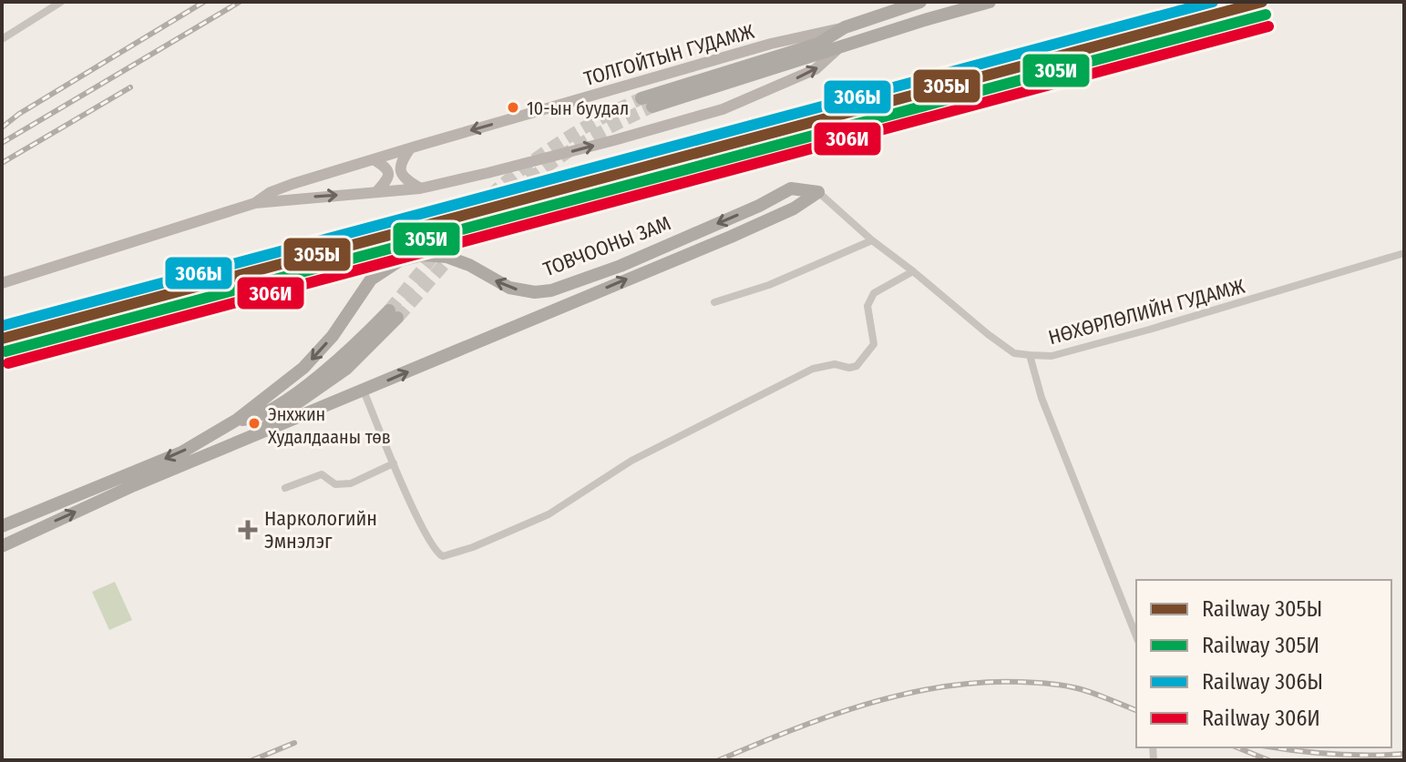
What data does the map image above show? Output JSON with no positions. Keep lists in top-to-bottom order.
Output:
{
  "streets": {
    "highway": ["ТОВЧООНЫ ЗАМ"],
    "main road": ["ТОЛГОЙТЫН ГУДАМЖ"],
    "street": ["НӨХӨРЛӨЛИЙН ГУДАМЖ"]
  },
  "crossings": [
    ["ТОВЧООНЫ ЗАМ", "НӨХӨРЛӨЛИЙН ГУДАМЖ"]
  ],
  "places": {
    "other": ["10-ын буудал", "Энхжин Худалдааны төв"],
    "health": ["Наркологийн Эмнэлэг"]
  },
  "lines": [
    "rail line 305Ы",
    "rail line 306Ы",
    "rail line 305И",
    "rail line 306И"
  ],
  "legend": [
    "Railway 305Ы",
    "Railway 305И",
    "Railway 306Ы",
    "Railway 306И"
  ]
}
